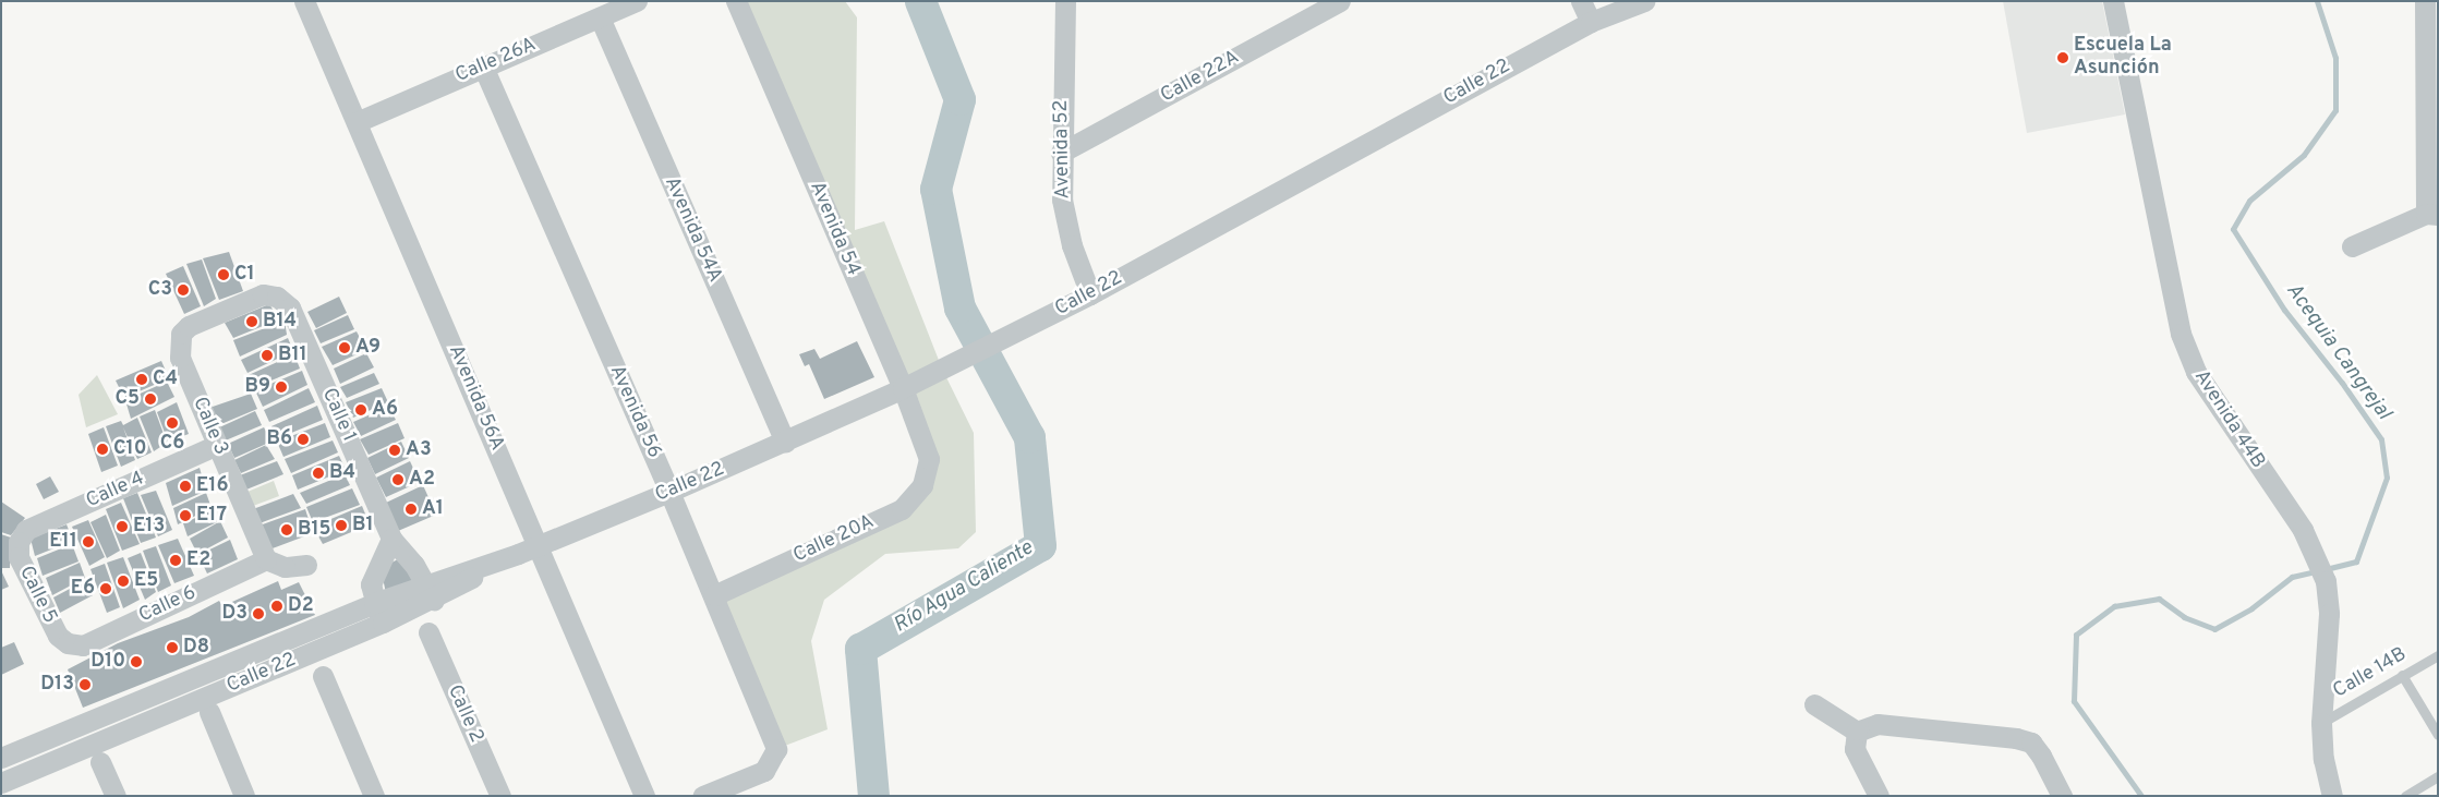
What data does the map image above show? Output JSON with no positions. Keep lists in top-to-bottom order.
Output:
{
  "streets": {
    "street": [
      "Calle 26A",
      "Calle 22A",
      "Calle 22",
      "Avenida 52",
      "Avenida 54",
      "Avenida 54A",
      "Avenida 56A",
      "Avenida 56",
      "Calle 1",
      "Avenida 44B",
      "Calle 3",
      "Calle 4",
      "Calle 20A",
      "Calle 5",
      "Calle 6",
      "Calle 2"
    ],
    "lane": ["Calle 14B"]
  },
  "crossings": [
    ["Calle 26A", "Avenida 54A"],
    ["Calle 26A", "Avenida 56A"],
    ["Calle 26A", "Avenida 56"],
    ["Calle 22A", "Avenida 52"],
    ["Calle 22", "Avenida 52"],
    ["Calle 22", "Avenida 54"],
    ["Calle 22", "Avenida 54A"],
    ["Calle 22", "Avenida 56A"],
    ["Calle 22", "Avenida 56"],
    ["Calle 22", "Calle 1"],
    ["Avenida 54", "Calle 20A"],
    ["Avenida 56", "Calle 20A"],
    ["Calle 1", "Calle 3"],
    ["Avenida 44B", "Calle 14B"],
    ["Calle 3", "Calle 4"],
    ["Calle 3", "Calle 6"],
    ["Calle 4", "Calle 5"],
    ["Calle 5", "Calle 6"]
  ],
  "water": ["Acequia Cangrejal", "Río Agua Caliente"],
  "places": [
    "Escuela La Asunción",
    "C1",
    "C3",
    "B14",
    "A9",
    "B11",
    "C4",
    "B9",
    "C5",
    "A6",
    "C6",
    "B6",
    "C10",
    "A3",
    "B4",
    "A2",
    "E16",
    "A1",
    "E17",
    "B1",
    "E13",
    "B15",
    "E11",
    "E2",
    "E5",
    "E6",
    "D2",
    "D3",
    "D8",
    "D10",
    "D13"
  ]
}
